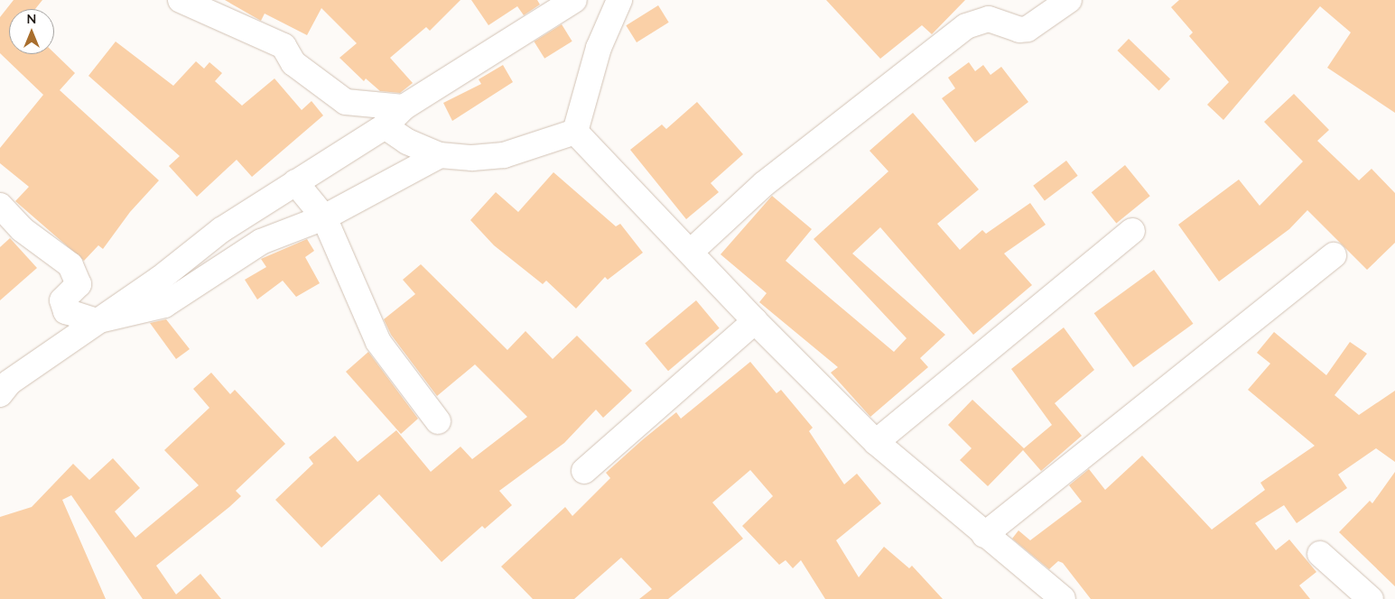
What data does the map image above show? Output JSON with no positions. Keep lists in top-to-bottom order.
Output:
{
  "north": "top"
}
